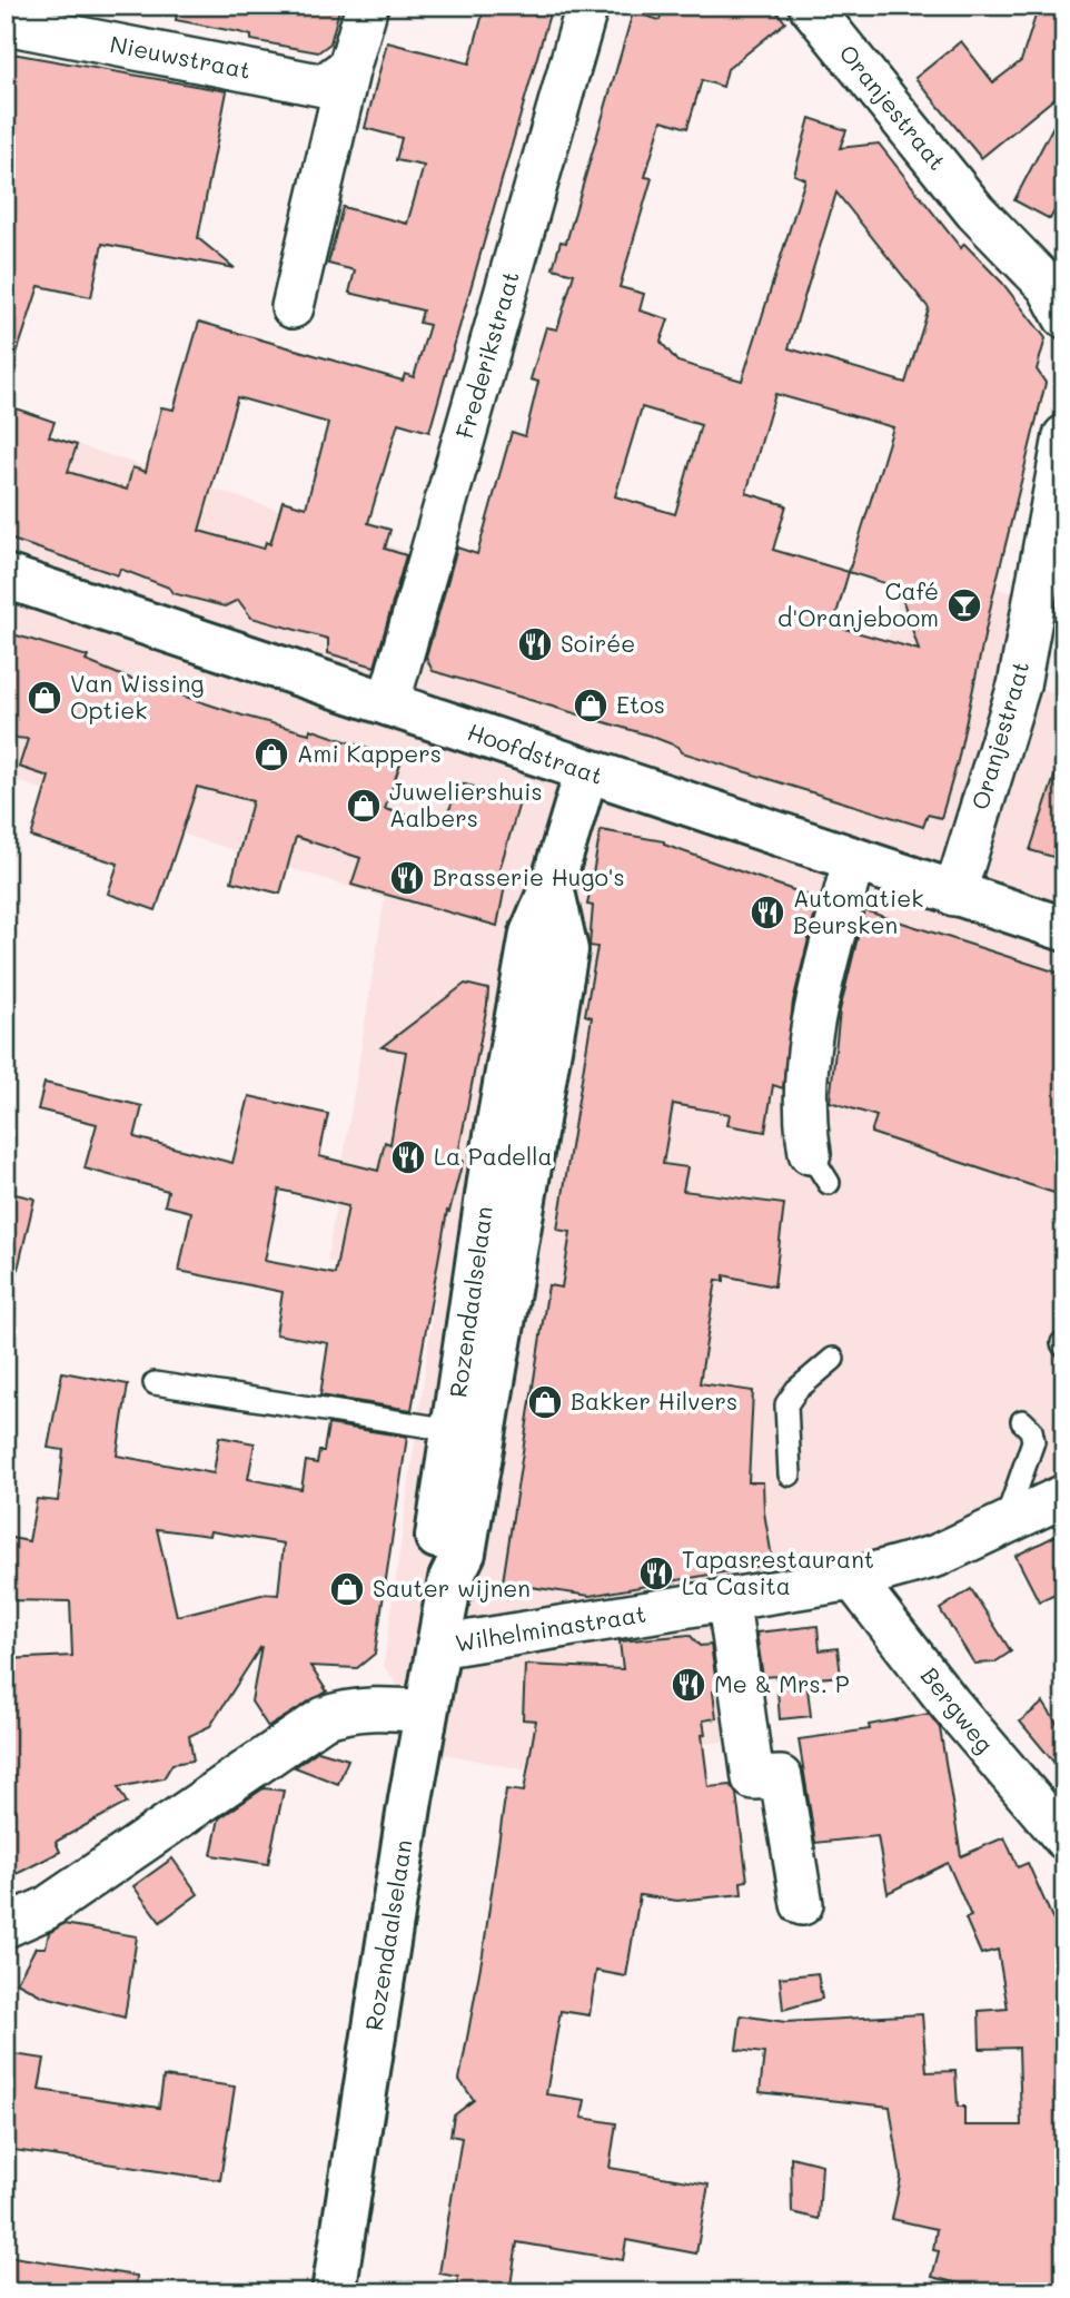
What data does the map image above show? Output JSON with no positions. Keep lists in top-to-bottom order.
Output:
{
  "streets": {
    "street": [
      "Nieuwstraat",
      "Oranjestraat",
      "Frederikstraat",
      "Hoofdstraat",
      "Rozendaalselaan",
      "Wilhelminastraat",
      "Bergweg"
    ]
  },
  "crossings": [
    ["Oranjestraat", "Hoofdstraat"],
    ["Frederikstraat", "Hoofdstraat"],
    ["Hoofdstraat", "Rozendaalselaan"],
    ["Rozendaalselaan", "Wilhelminastraat"],
    ["Wilhelminastraat", "Bergweg"]
  ],
  "places": {
    "bar": ["Café d'Oranjeboom"],
    "restaurant": [
      "Soirée",
      "Brasserie Hugo's",
      "Automatiek Beursken",
      "La Padella",
      "Tapasrestaurant La Casita",
      "Me & Mrs. P"
    ],
    "shop": [
      "Van Wissing Optiek",
      "Etos",
      "Ami Kappers",
      "Juweliershuis Aalbers",
      "Bakker Hilvers",
      "Sauter wijnen"
    ]
  }
}
